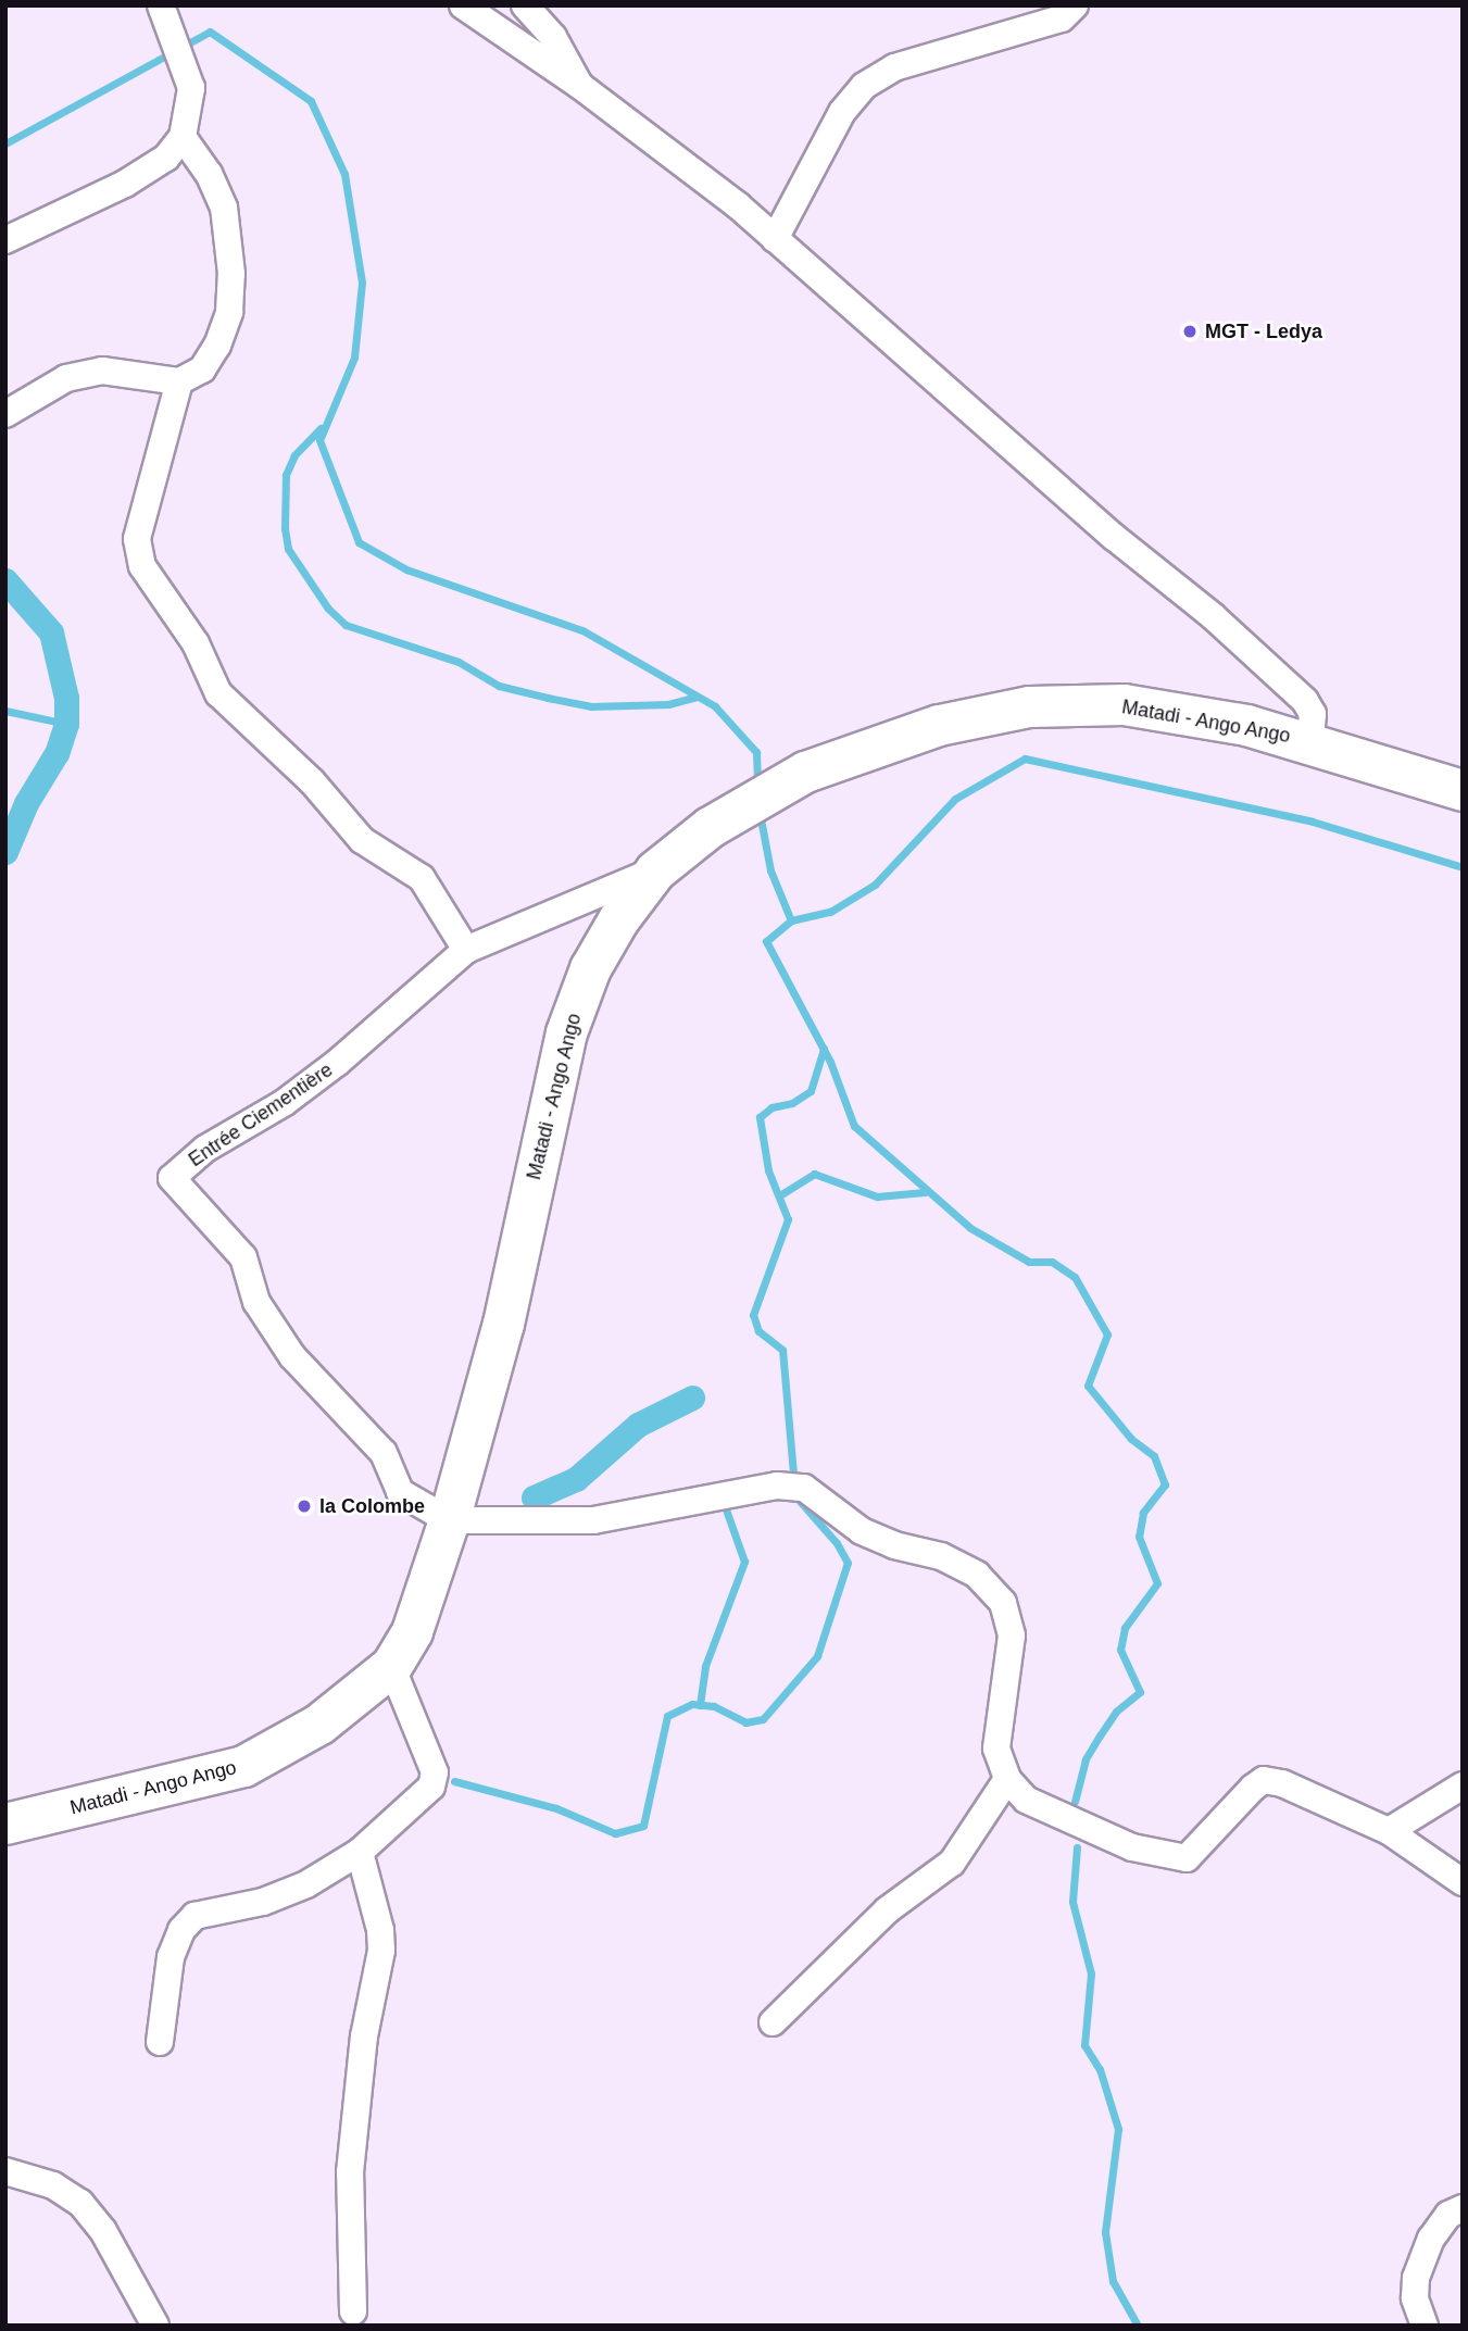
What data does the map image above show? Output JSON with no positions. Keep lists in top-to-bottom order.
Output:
{
  "streets": {
    "highway": ["Matadi - Ango Ango"],
    "street": ["Entrée Ciementière"]
  },
  "crossings": [
    ["Matadi - Ango Ango", "Entrée Ciementière"]
  ],
  "places": ["MGT - Ledya", "la Colombe"]
}
